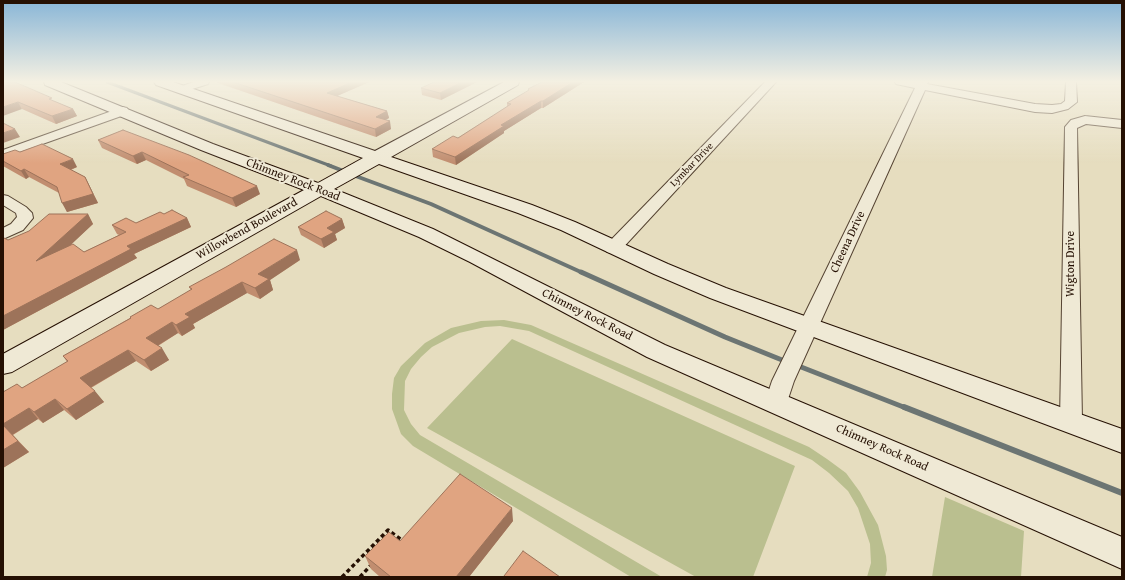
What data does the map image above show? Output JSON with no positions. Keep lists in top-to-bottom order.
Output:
{
  "streets": {
    "main road": ["Chimney Rock Road", "Willowbend Boulevard"],
    "street": ["Lymbar Drive", "Cheena Drive", "Wigton Drive"]
  },
  "crossings": [
    ["Chimney Rock Road", "Willowbend Boulevard"],
    ["Chimney Rock Road", "Cheena Drive"]
  ]
}
